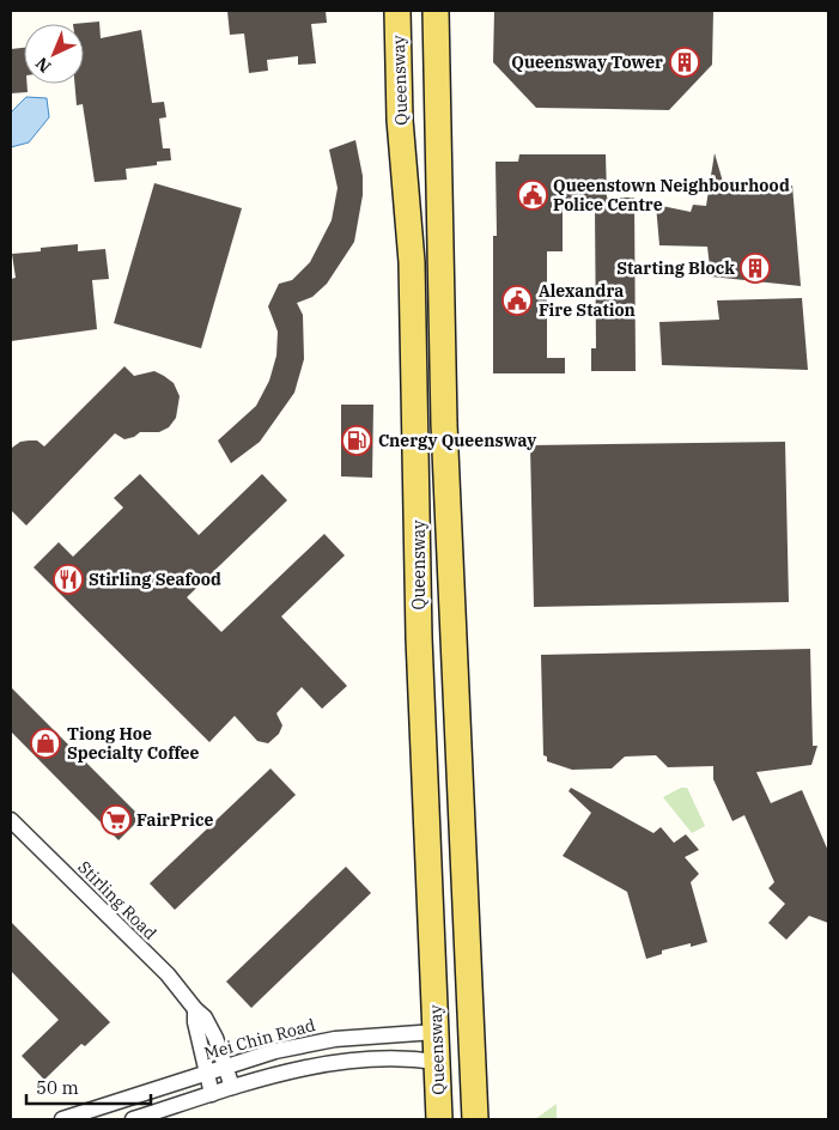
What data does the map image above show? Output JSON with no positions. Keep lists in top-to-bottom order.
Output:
{
  "streets": {
    "main road": ["Queensway"],
    "street": ["Stirling Road", "Mei Chin Road"]
  },
  "crossings": [
    ["Queensway", "Mei Chin Road"],
    ["Stirling Road", "Mei Chin Road"]
  ],
  "places": {
    "building": ["Queensway Tower", "Starting Block"],
    "public building": ["Queenstown Neighbourhood Police Centre", "Alexandra Fire Station"],
    "fuel station": ["Cnergy Queensway"],
    "restaurant": ["Stirling Seafood"],
    "shop": ["Tiong Hoe Specialty Coffee"],
    "supermarket": ["FairPrice"]
  },
  "scale_bar": "50 m",
  "north": "bottom left"
}
